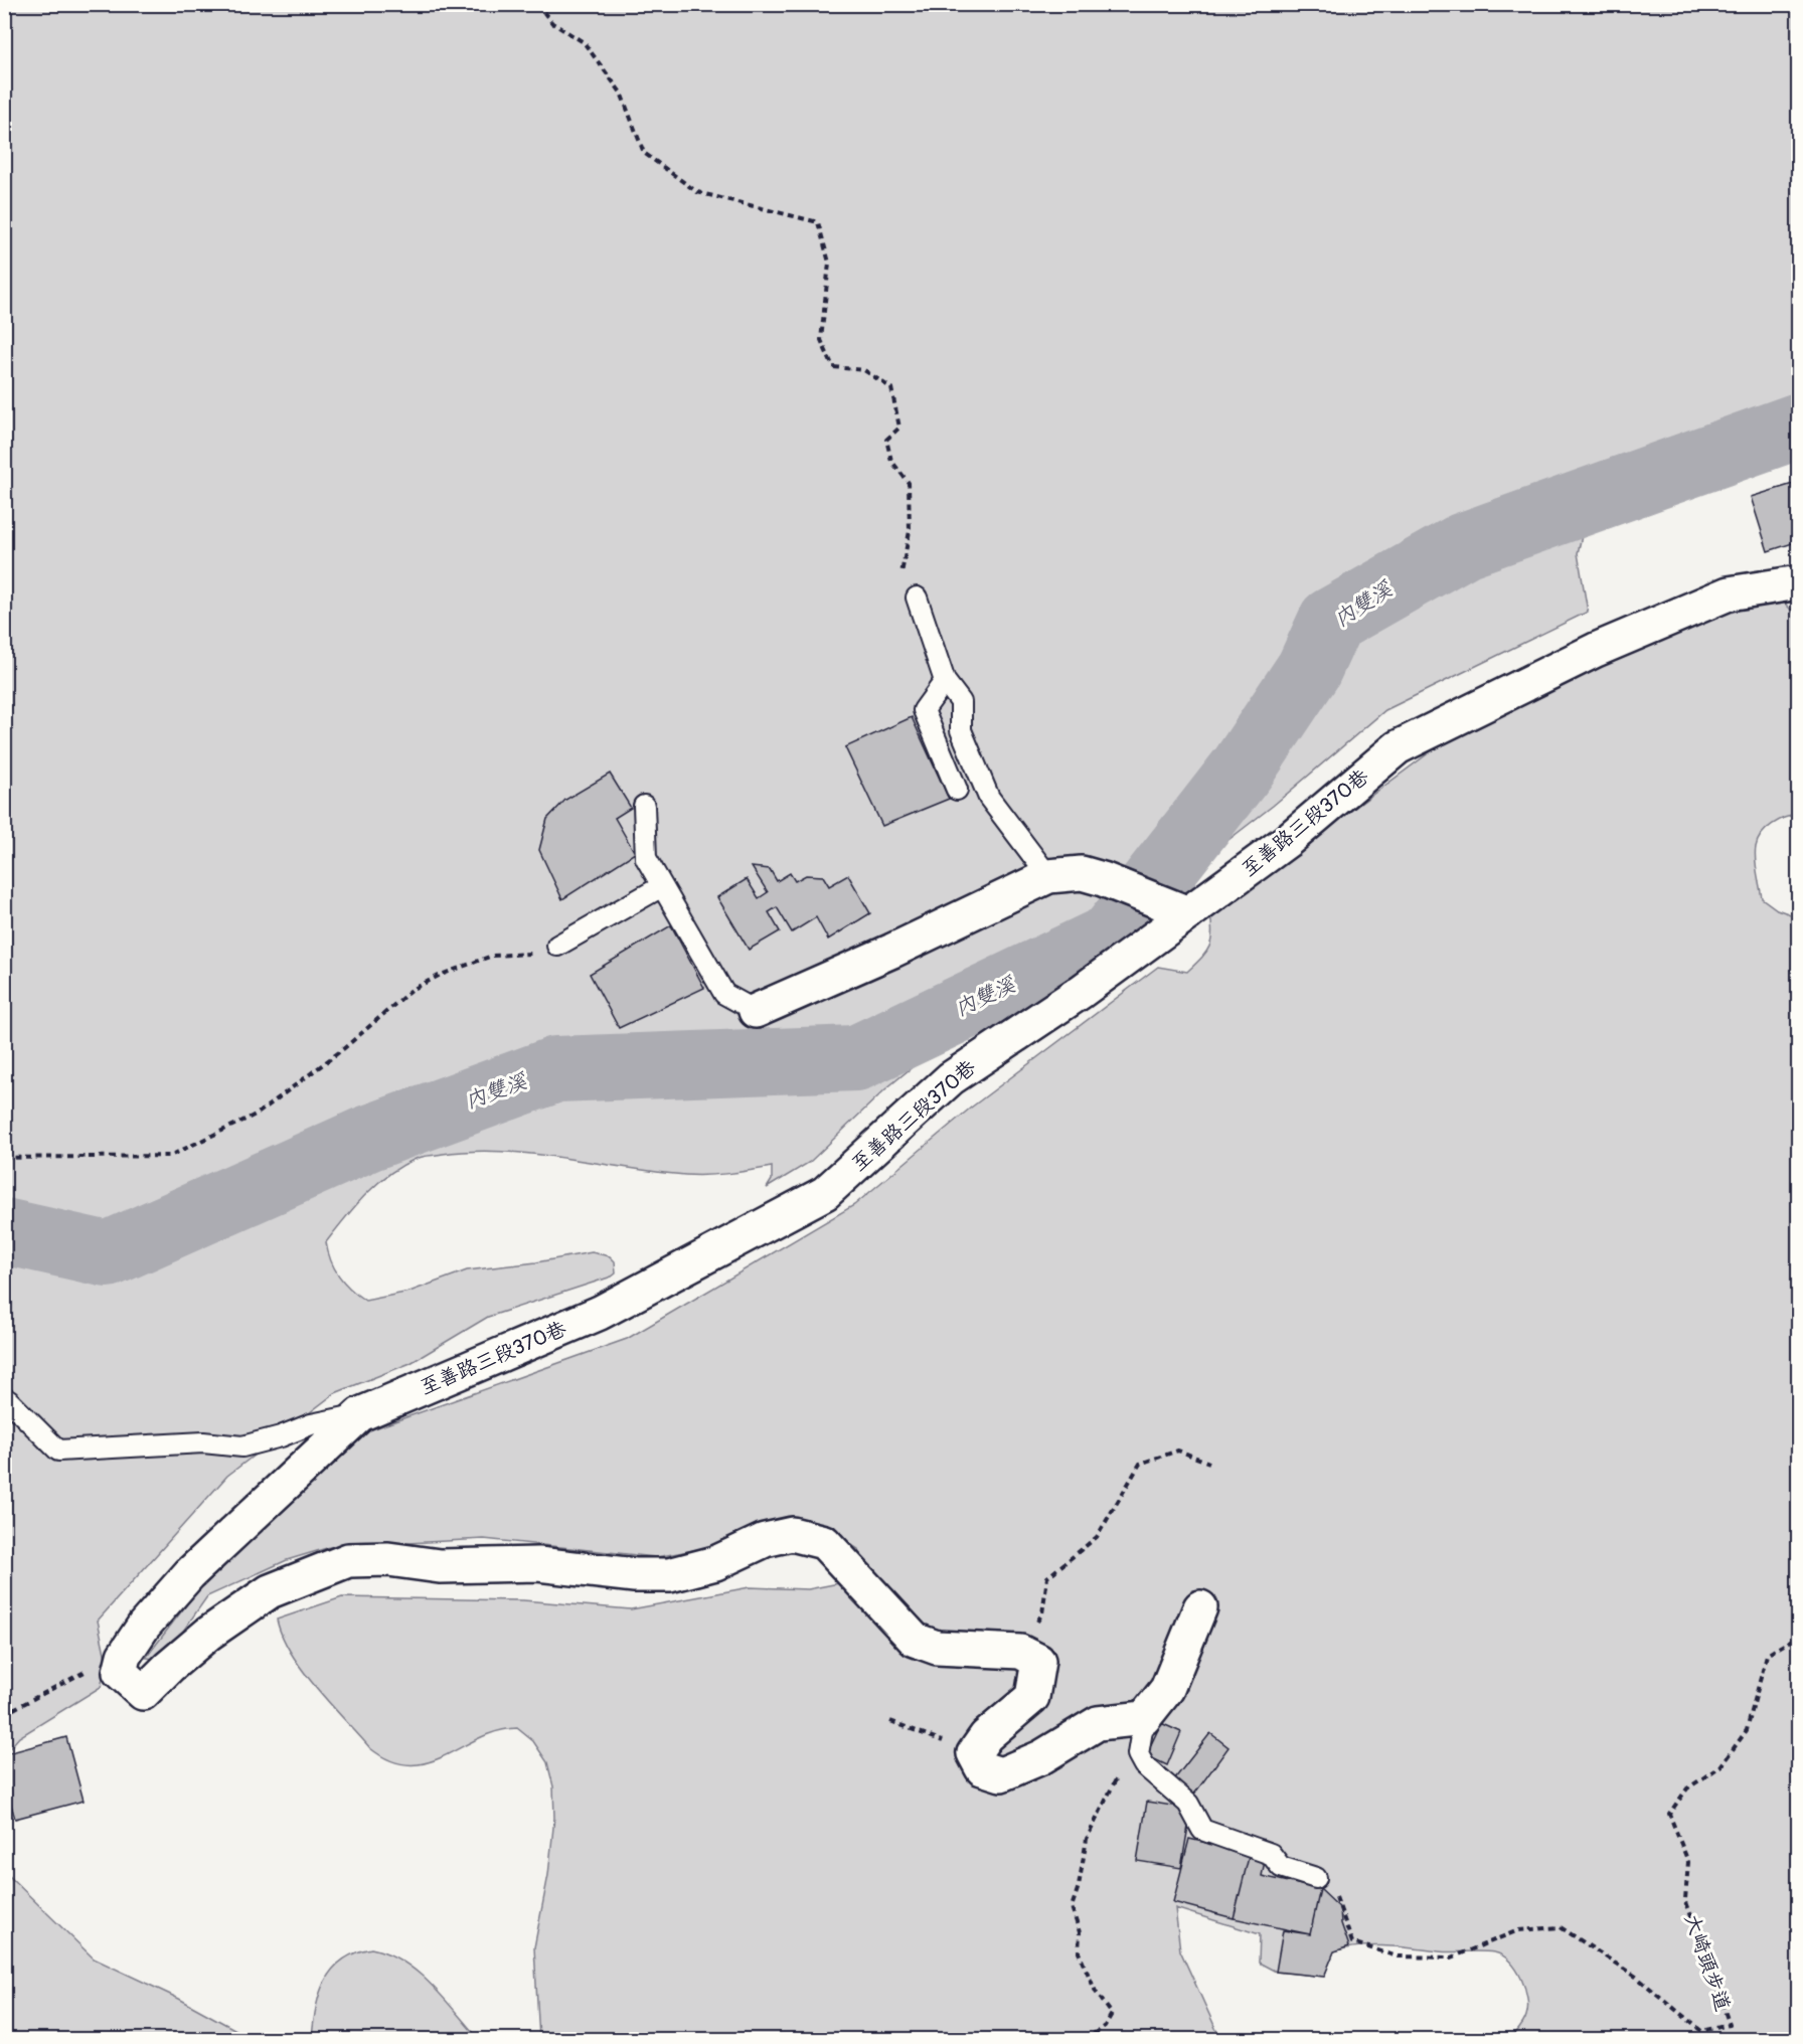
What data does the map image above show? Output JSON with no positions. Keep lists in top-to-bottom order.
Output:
{
  "streets": {
    "street": ["至善路三段370巷"],
    "path": ["大崎頭步道"]
  },
  "water": ["內雙溪"]
}
